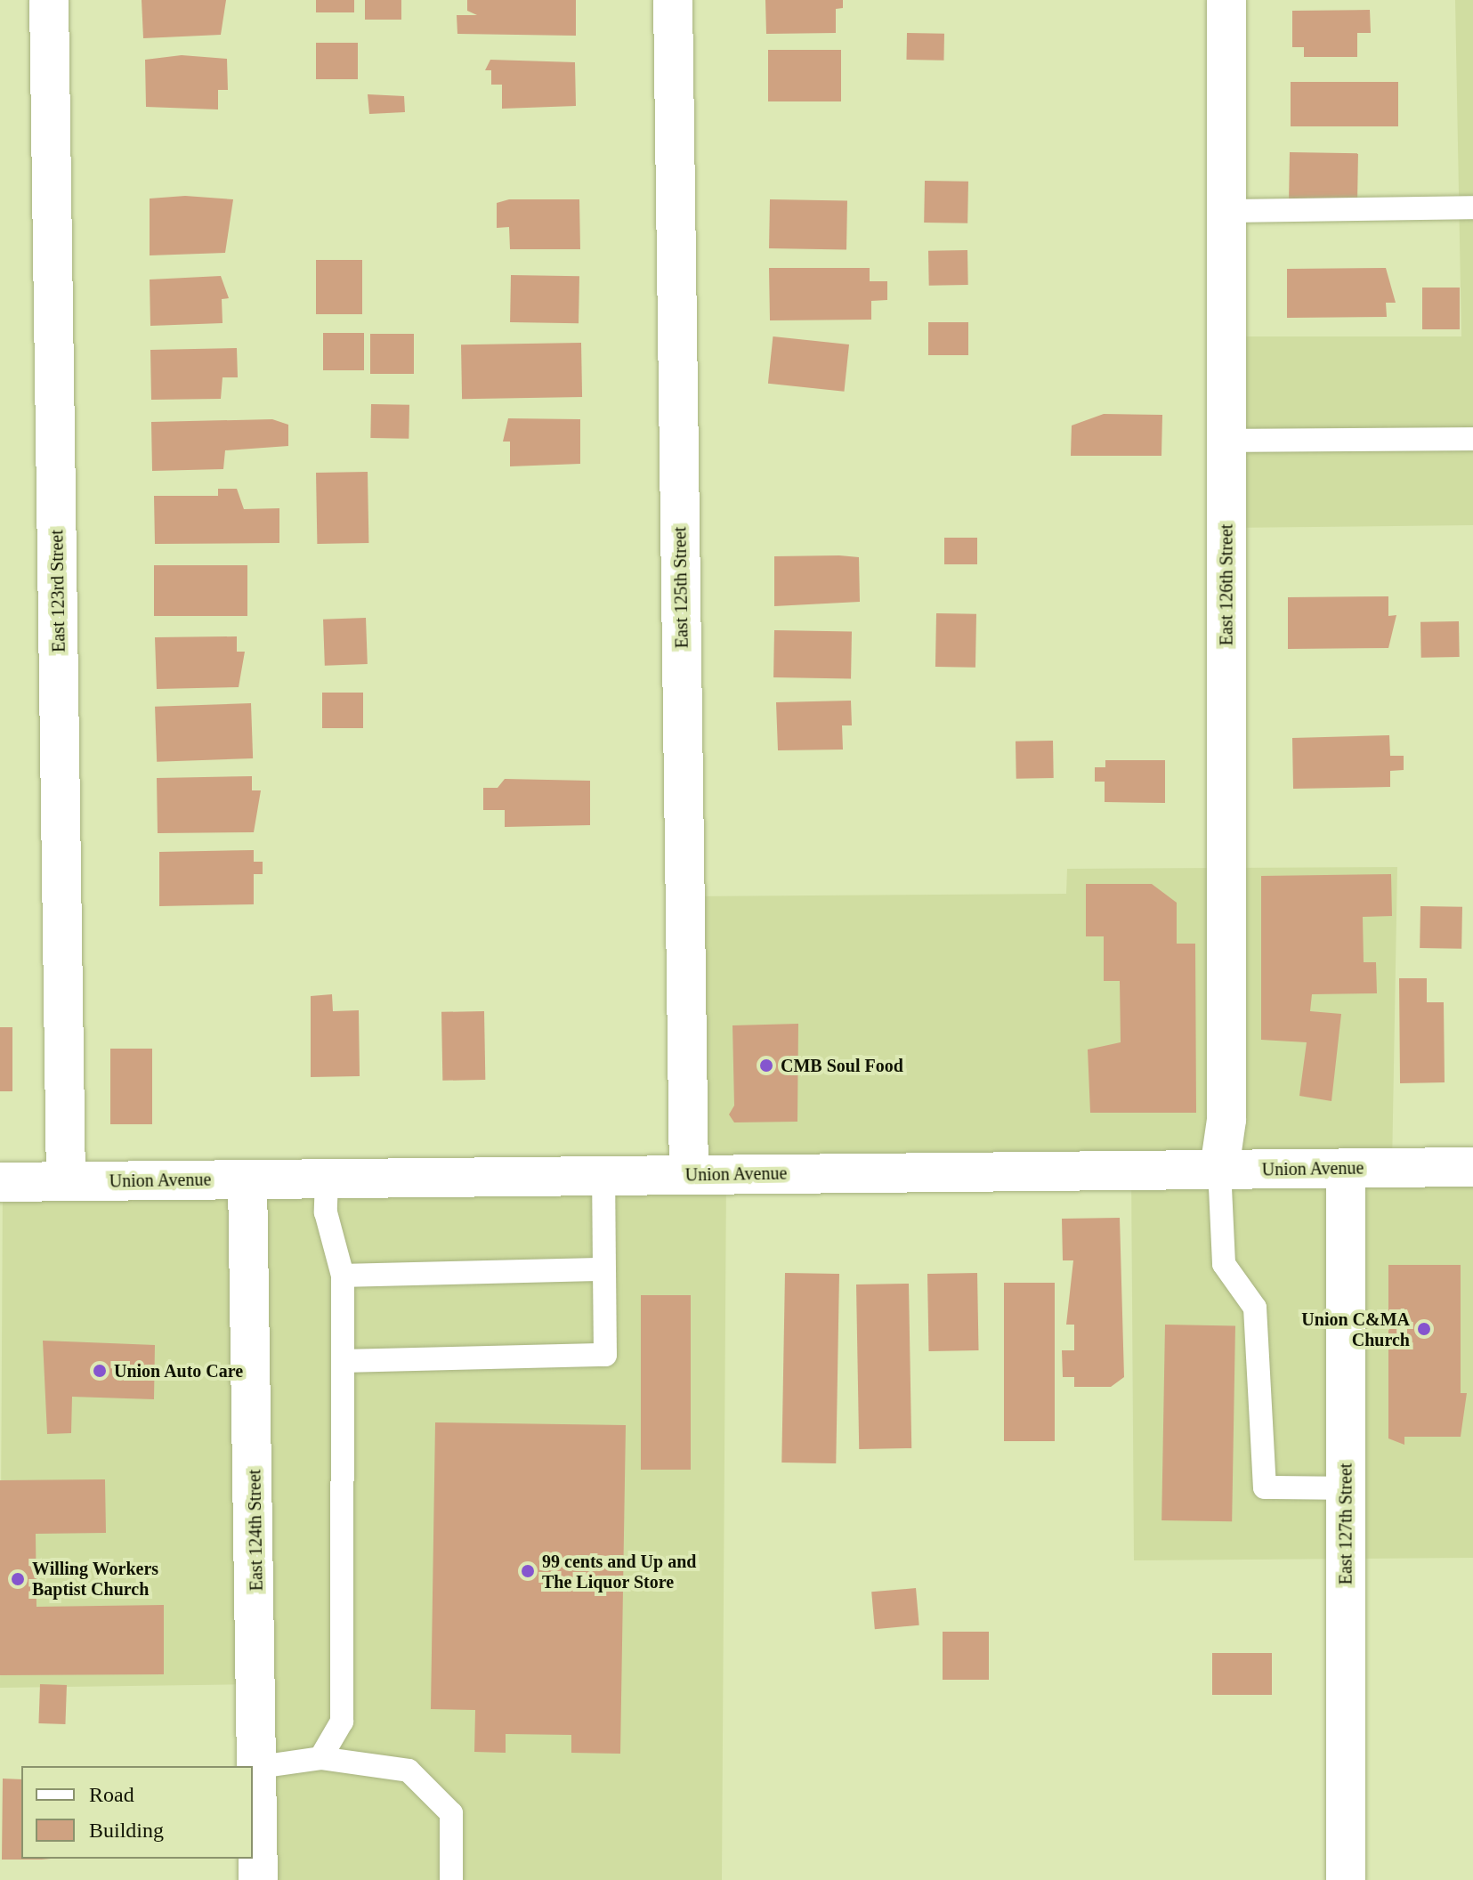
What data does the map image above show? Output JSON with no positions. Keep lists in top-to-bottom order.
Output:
{
  "streets": {
    "street": [
      "East 126th Street",
      "East 125th Street",
      "East 123rd Street",
      "Union Avenue",
      "East 127th Street",
      "East 124th Street"
    ]
  },
  "crossings": [
    ["East 126th Street", "Union Avenue"],
    ["East 125th Street", "Union Avenue"],
    ["East 123rd Street", "Union Avenue"],
    ["Union Avenue", "East 127th Street"],
    ["Union Avenue", "East 124th Street"]
  ],
  "places": [
    "CMB Soul Food",
    "Union C&MA Church",
    "Union Auto Care",
    "99 cents and Up and The Liquor Store",
    "Willing Workers Baptist Church"
  ],
  "legend": ["Road", "Building"]
}
